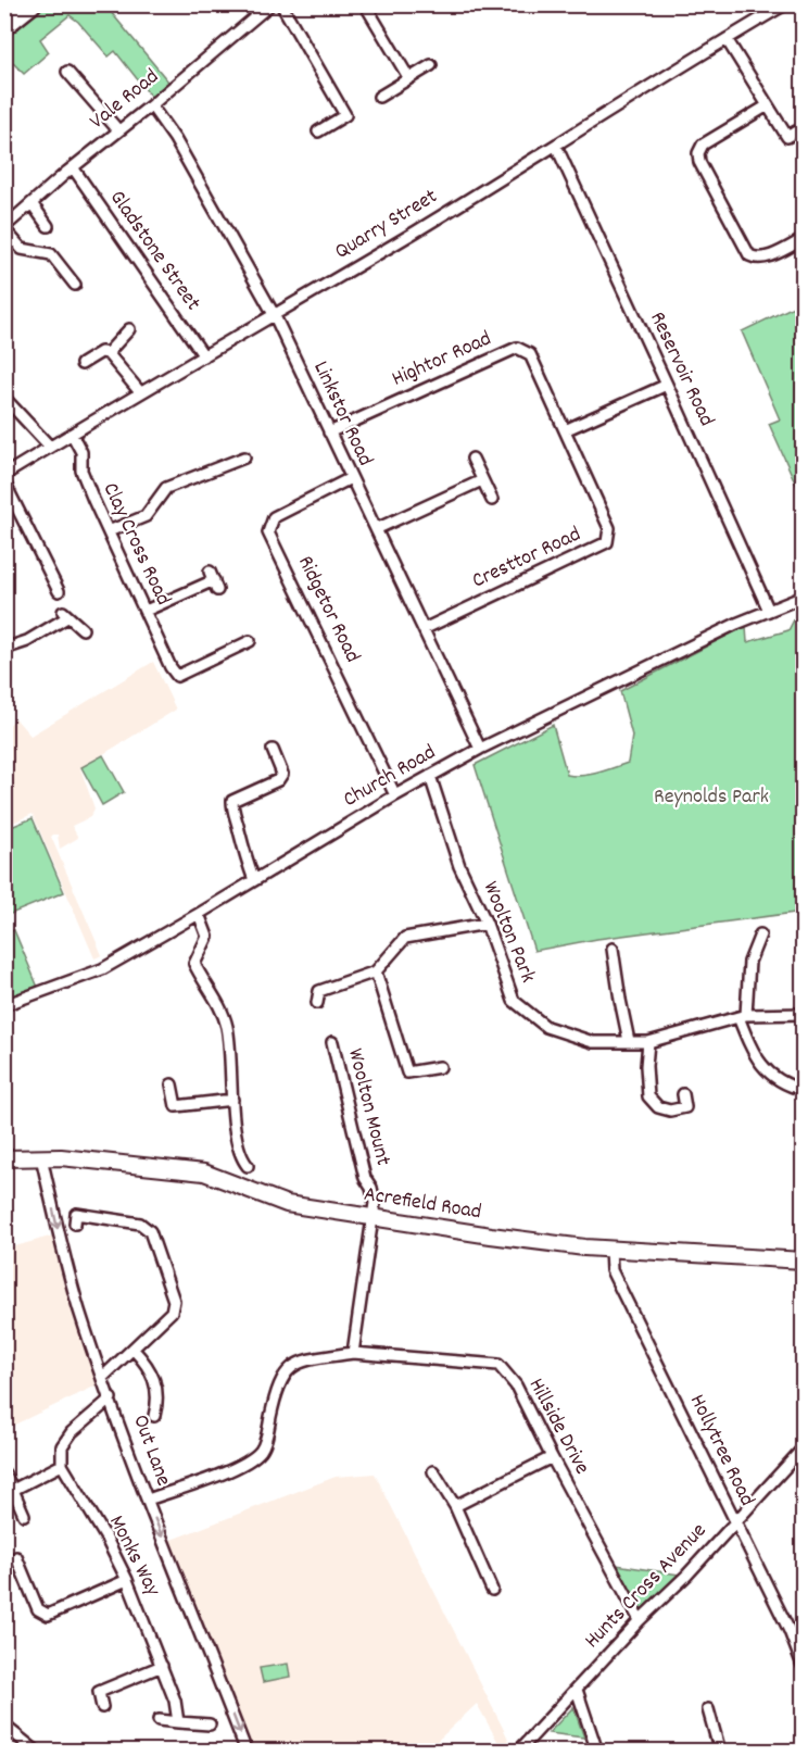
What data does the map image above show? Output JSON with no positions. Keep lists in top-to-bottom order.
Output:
{
  "streets": {
    "main road": ["Acrefield Road"],
    "street": [
      "Vale Road",
      "Quarry Street",
      "Gladstone Street",
      "Hightor Road",
      "Reservoir Road",
      "Linkstor Road",
      "Clay Cross Road",
      "Cresttor Road",
      "Ridgetor Road",
      "Church Road",
      "Woolton Park",
      "Woolton Mount",
      "Hillside Drive",
      "Out Lane",
      "Hollytree Road",
      "Monks Way",
      "Hunts Cross Avenue"
    ]
  },
  "crossings": [
    ["Vale Road", "Gladstone Street"],
    ["Vale Road", "Linkstor Road"],
    ["Quarry Street", "Gladstone Street"],
    ["Quarry Street", "Reservoir Road"],
    ["Quarry Street", "Linkstor Road"],
    ["Quarry Street", "Clay Cross Road"],
    ["Hightor Road", "Linkstor Road"],
    ["Hightor Road", "Cresttor Road"],
    ["Reservoir Road", "Church Road"],
    ["Linkstor Road", "Cresttor Road"],
    ["Linkstor Road", "Ridgetor Road"],
    ["Linkstor Road", "Church Road"],
    ["Ridgetor Road", "Church Road"],
    ["Church Road", "Woolton Park"],
    ["Woolton Mount", "Acrefield Road"],
    ["Acrefield Road", "Out Lane"],
    ["Acrefield Road", "Hollytree Road"],
    ["Hillside Drive", "Hunts Cross Avenue"],
    ["Hollytree Road", "Hunts Cross Avenue"]
  ],
  "one_way": ["Out Lane"],
  "parks": ["Reynolds Park"]
}
